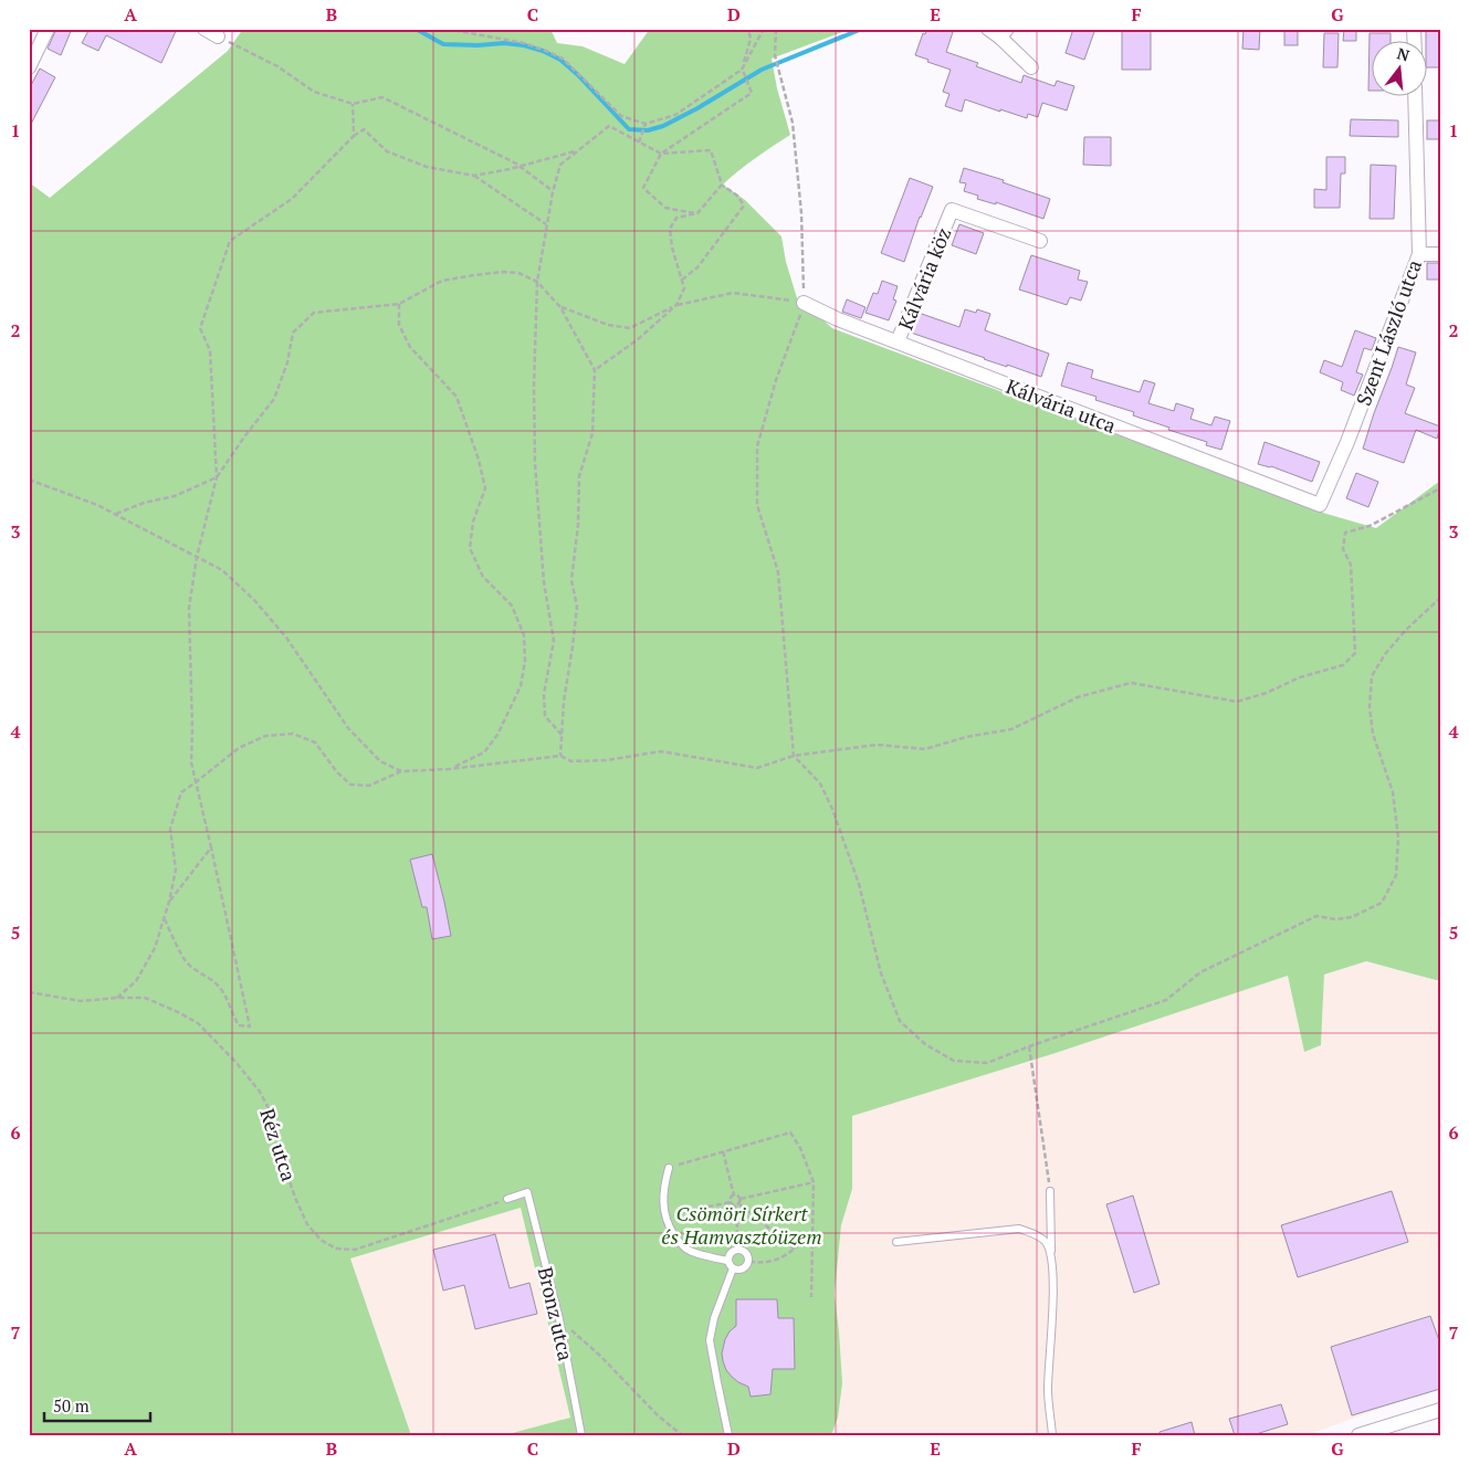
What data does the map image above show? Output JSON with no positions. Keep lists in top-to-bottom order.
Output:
{
  "streets": {
    "street": ["Kálvária köz", "Szent László utca", "Kálvária utca"],
    "lane": ["Bronz utca"],
    "path": ["Réz utca"]
  },
  "crossings": [
    ["Kálvária köz", "Kálvária utca"],
    ["Szent László utca", "Kálvária utca"],
    ["Réz utca", "Bronz utca"]
  ],
  "parks": ["Csömöri Sírkert és Hamvasztóüzem"],
  "scale_bar": "50 m",
  "north": "top",
  "grid": {
    "columns": [
      "A",
      "B",
      "C",
      "D",
      "E",
      "F",
      "G"
    ],
    "rows": [
      "1",
      "2",
      "3",
      "4",
      "5",
      "6",
      "7"
    ]
  }
}
